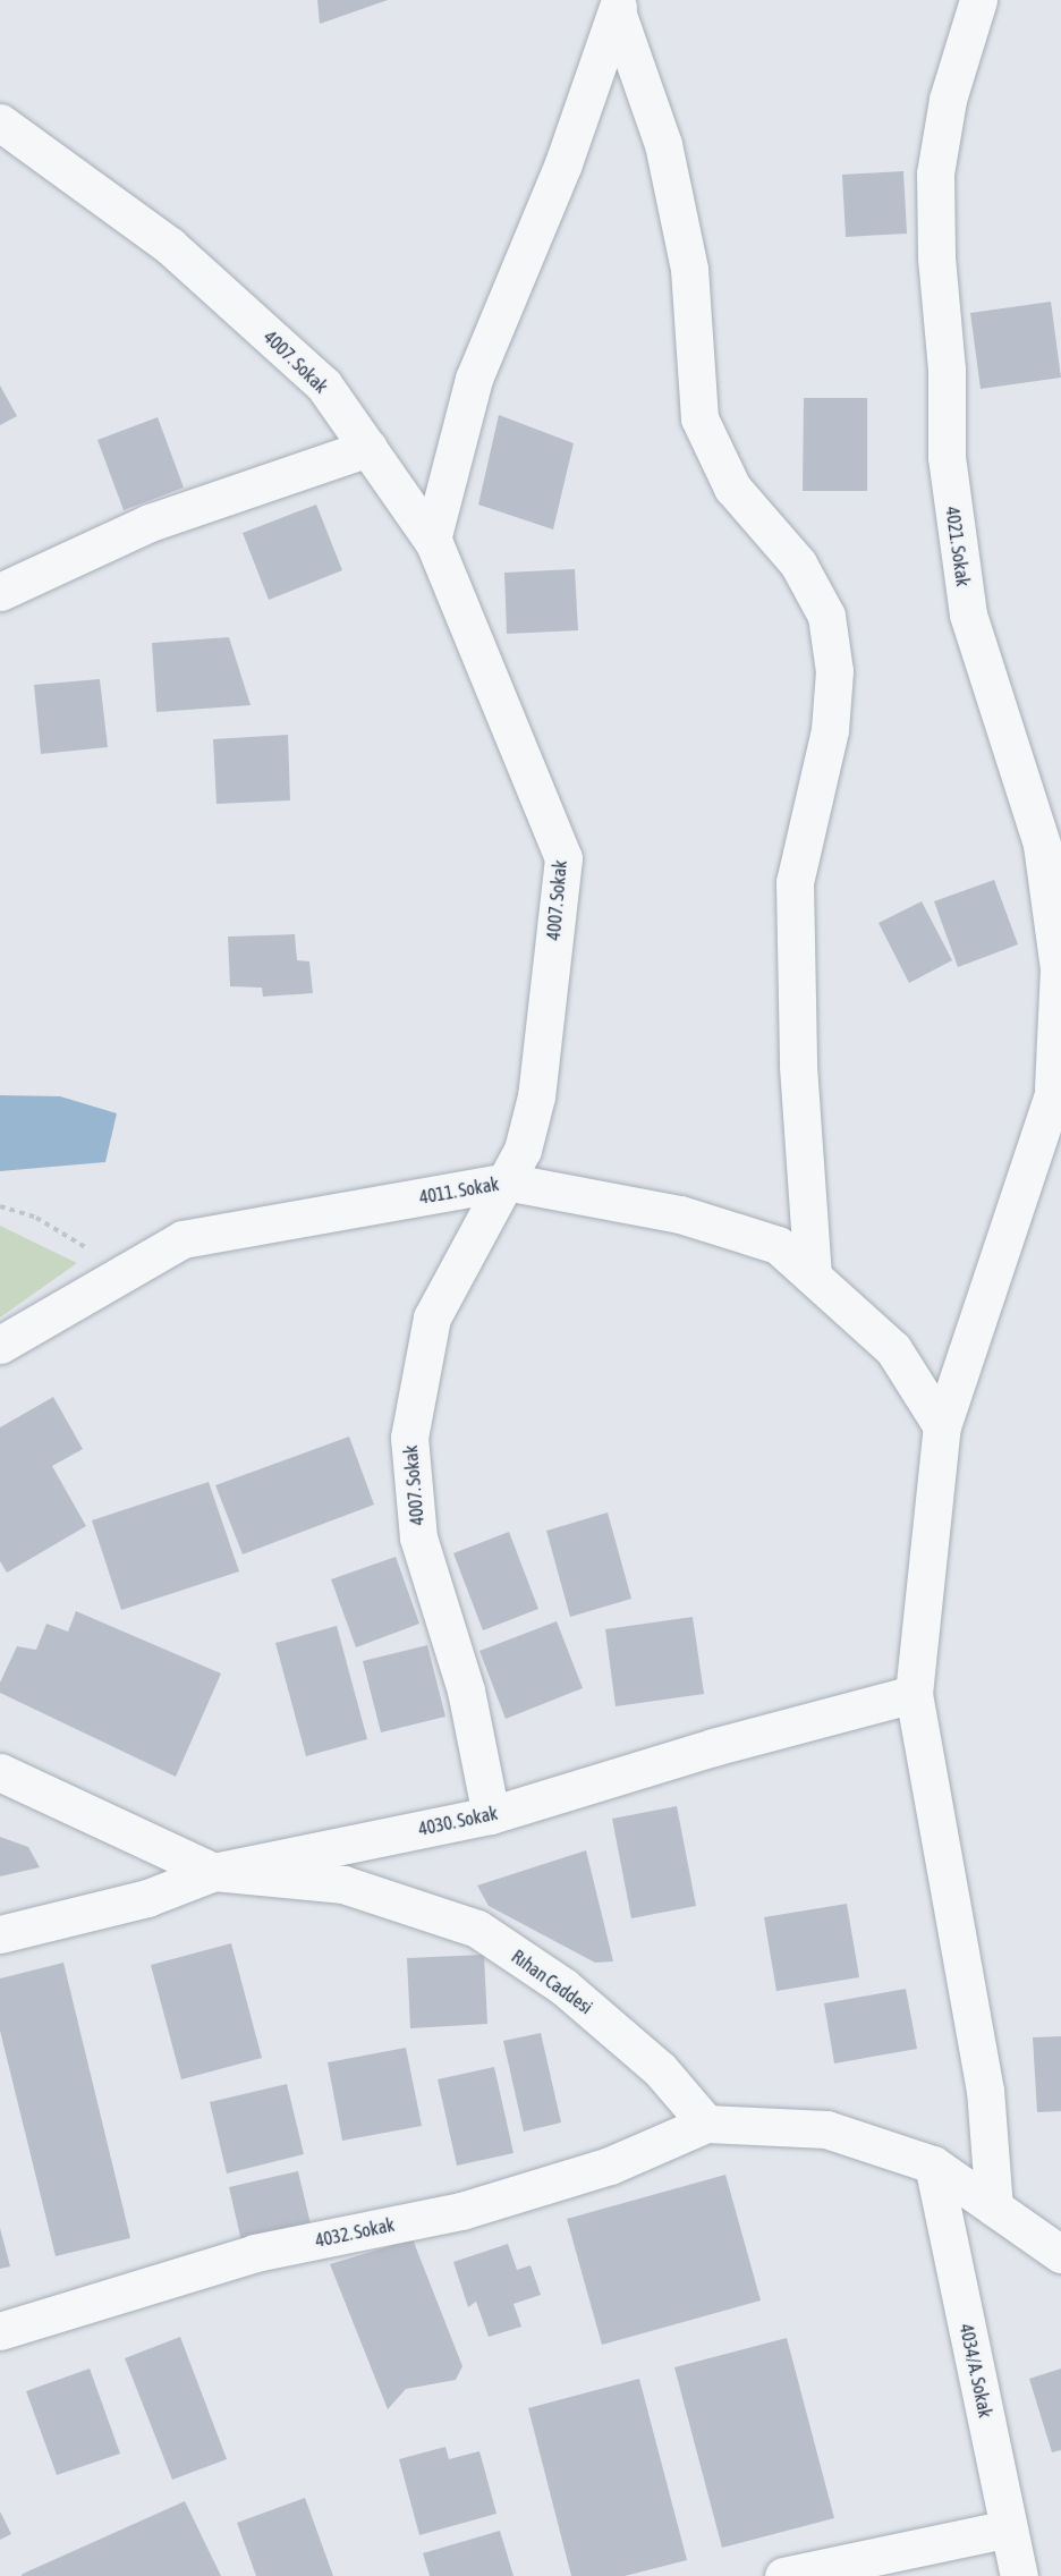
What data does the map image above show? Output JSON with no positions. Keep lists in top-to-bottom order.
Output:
{
  "streets": {
    "street": [
      "4007. Sokak",
      "4021. Sokak",
      "4011. Sokak",
      "4030. Sokak",
      "Rıhan Caddesi",
      "4032. Sokak",
      "4034/A. Sokak"
    ]
  },
  "crossings": [
    ["4007. Sokak", "4011. Sokak"],
    ["4007. Sokak", "4030. Sokak"],
    ["4021. Sokak", "4011. Sokak"],
    ["4021. Sokak", "4030. Sokak"],
    ["4030. Sokak", "Rıhan Caddesi"],
    ["Rıhan Caddesi", "4032. Sokak"]
  ]
}
